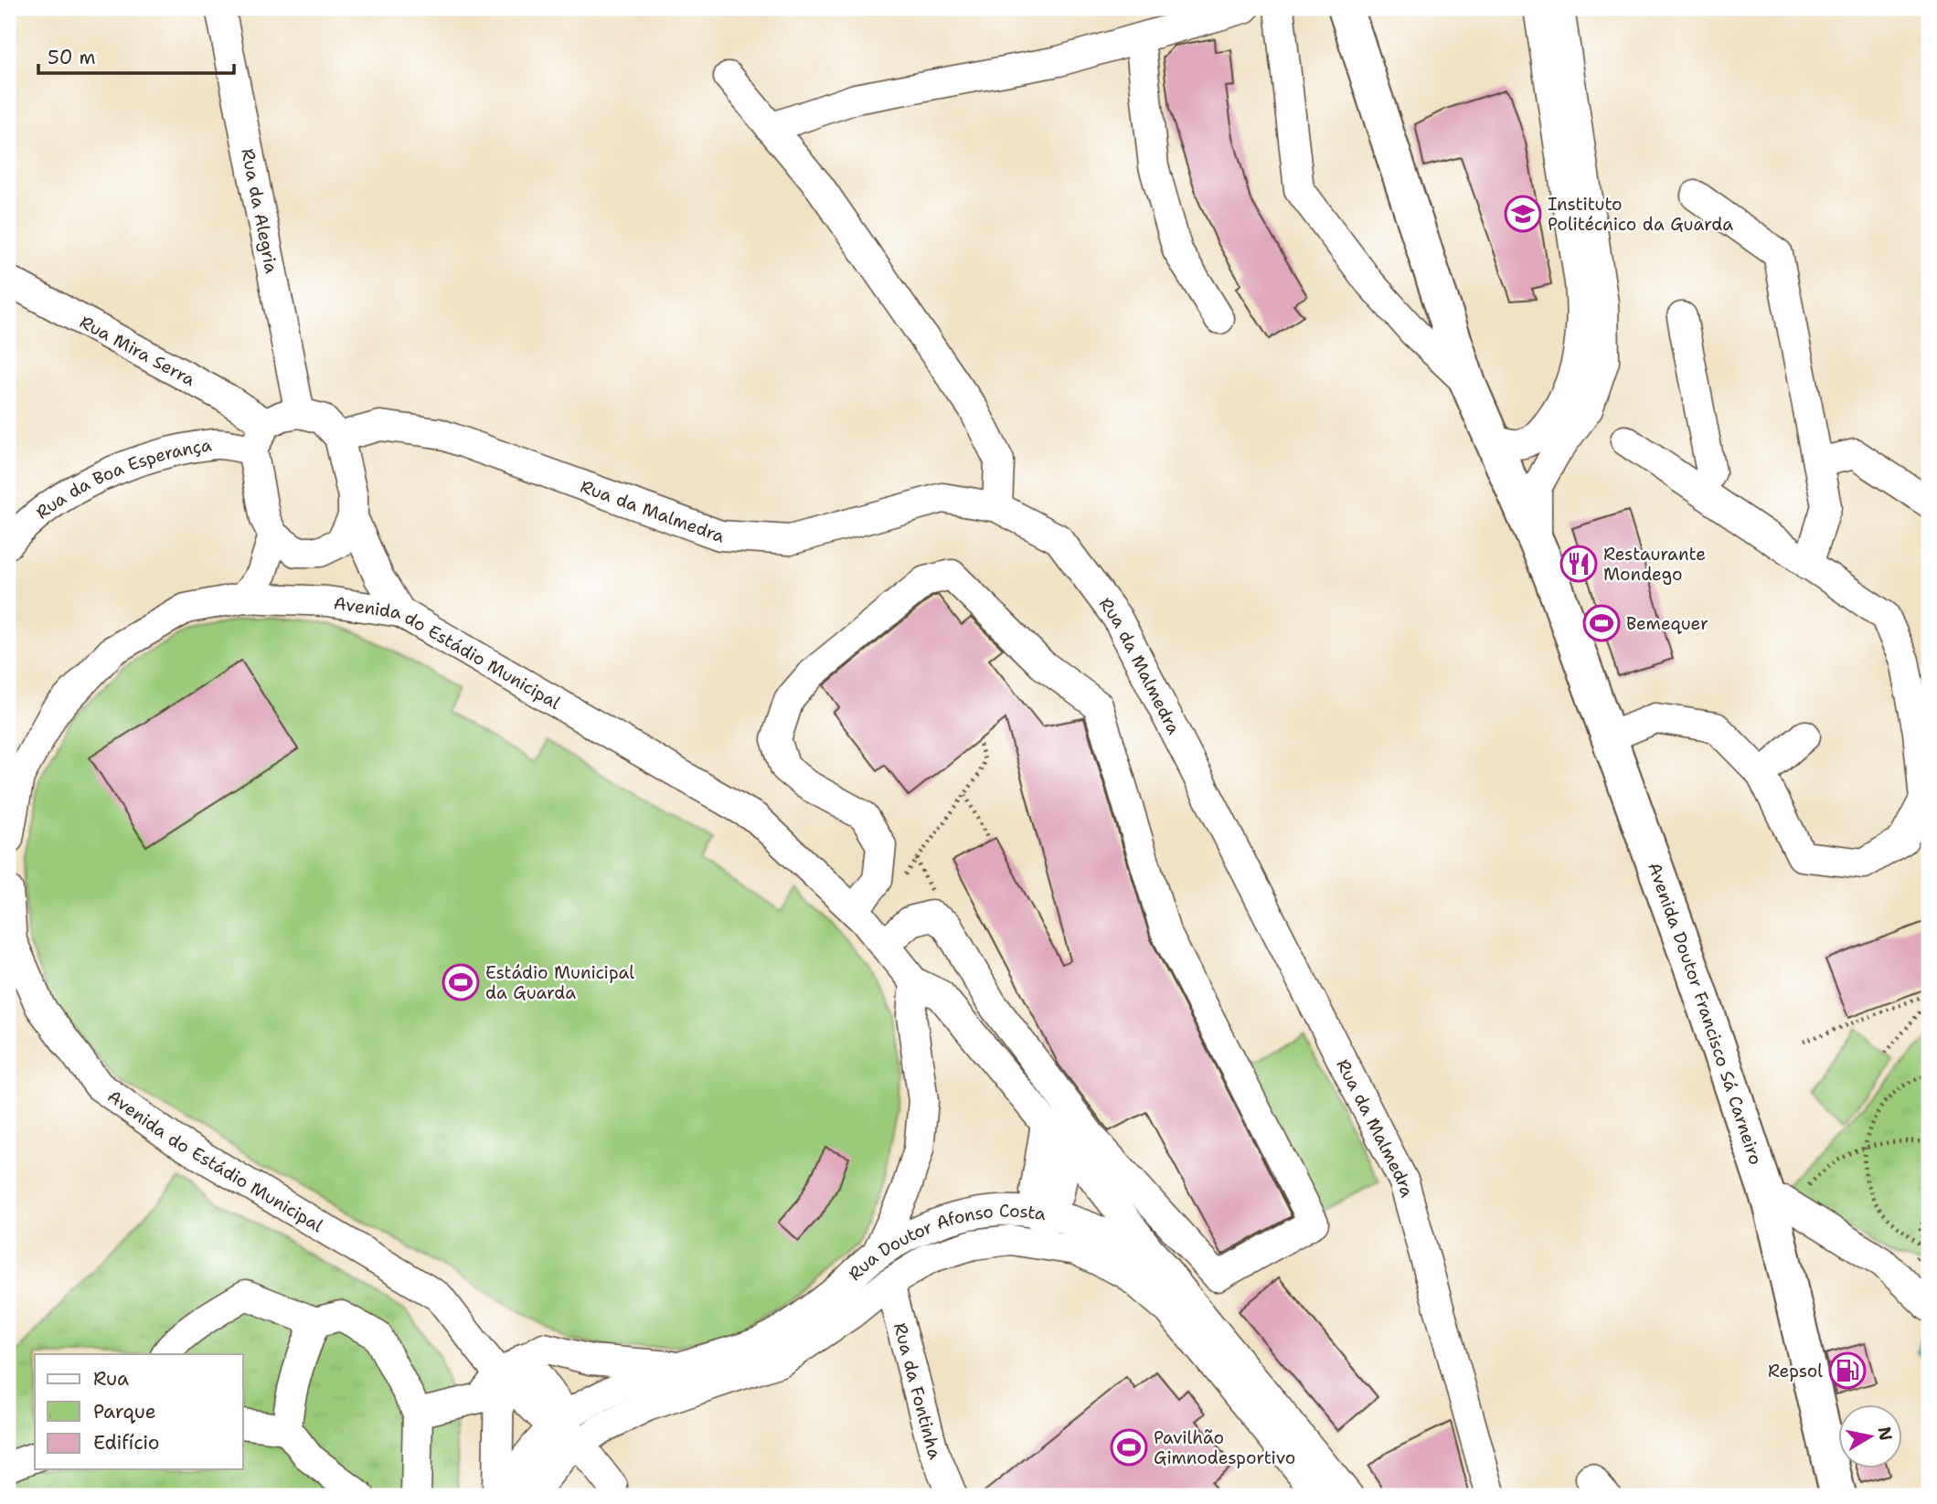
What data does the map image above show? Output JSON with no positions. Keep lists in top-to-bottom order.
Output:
{
  "streets": {
    "main road": ["Avenida Doutor Francisco Sá Carneiro"],
    "street": [
      "Rua da Alegria",
      "Rua Mira Serra",
      "Rua da Boa Esperança",
      "Rua da Malmedra",
      "Avenida do Estádio Municipal",
      "Rua Doutor Afonso Costa",
      "Rua da Fontinha"
    ]
  },
  "crossings": [
    ["Rua da Alegria", "Rua Mira Serra"],
    ["Rua da Alegria", "Rua da Boa Esperança"],
    ["Rua da Alegria", "Rua da Malmedra"],
    ["Rua Mira Serra", "Rua da Boa Esperança"],
    ["Rua Mira Serra", "Rua da Malmedra"],
    ["Rua da Boa Esperança", "Rua da Malmedra"],
    ["Avenida do Estádio Municipal", "Rua Doutor Afonso Costa"],
    ["Rua Doutor Afonso Costa", "Rua da Fontinha"]
  ],
  "places": {
    "school or university": ["Instituto Politécnico da Guarda"],
    "restaurant": ["Restaurante Mondego"],
    "sports": ["Bemequer", "Estádio Municipal da Guarda", "Pavilhão Gimnodesportivo"],
    "fuel station": ["Repsol"]
  },
  "legend": ["Rua", "Parque", "Edifício"],
  "scale_bar": "50 m",
  "north": "right"
}
